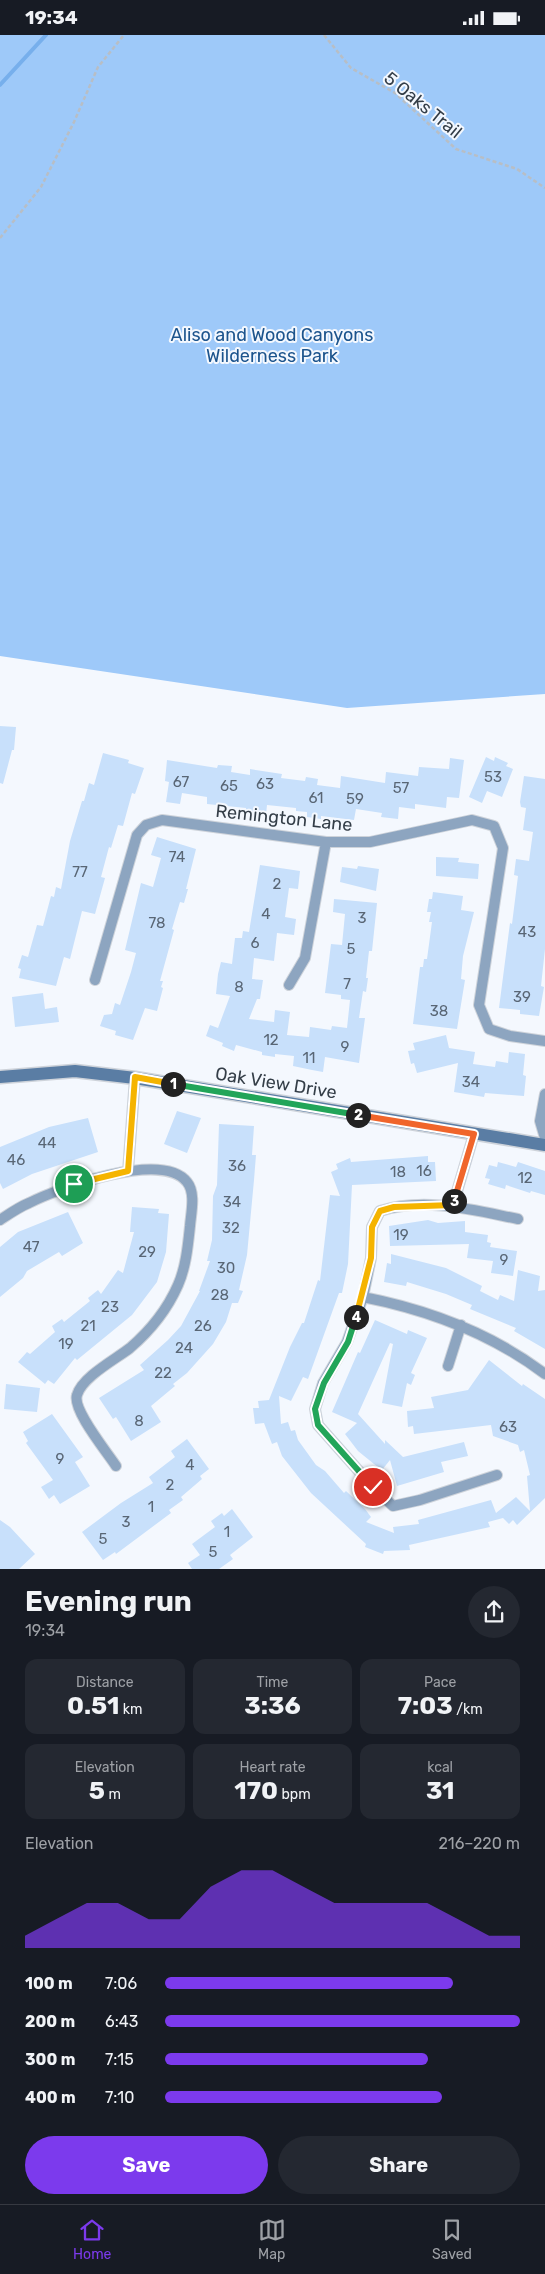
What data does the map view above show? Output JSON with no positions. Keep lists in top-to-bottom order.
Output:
{
  "streets": {
    "street": ["Remington Lane", "Oak View Drive"],
    "path": ["5 Oaks Trail"]
  },
  "parks": ["Aliso and Wood Canyons Wilderness Park"],
  "house_numbers": [
    "53",
    "67",
    "63",
    "65",
    "57",
    "61",
    "59",
    "74",
    "77",
    "2",
    "4",
    "3",
    "78",
    "43",
    "6",
    "5",
    "7",
    "8",
    "39",
    "38",
    "12",
    "9",
    "11",
    "34",
    "44",
    "46",
    "36",
    "16",
    "18",
    "12",
    "34",
    "32",
    "19",
    "47",
    "29",
    "9",
    "30",
    "28",
    "23",
    "21",
    "26",
    "19",
    "24",
    "22",
    "8",
    "63",
    "9",
    "4",
    "2",
    "1",
    "3",
    "1",
    "5",
    "5"
  ],
  "page": {
    "status": "19:34",
    "pins": [
      "1",
      "2",
      "3",
      "4"
    ],
    "heading": ["Evening run", "19:34"],
    "stats": [
      ["Distance", "0.51 km"],
      ["Time", "3:36"],
      ["Pace", "7:03 /km"],
      ["Elevation", "5 m"],
      ["Heart rate", "170 bpm"],
      ["kcal", "31"]
    ],
    "chart": ["Elevation", "216–220 m"],
    "list": [
      {
        "name": "100 m",
        "note": "7:06"
      },
      {
        "name": "200 m",
        "note": "6:43"
      },
      {
        "name": "300 m",
        "note": "7:15"
      },
      {
        "name": "400 m",
        "note": "7:10"
      }
    ],
    "buttons": ["Save", "Share"],
    "tabs": ["Home", "Map", "Saved"]
  }
}
